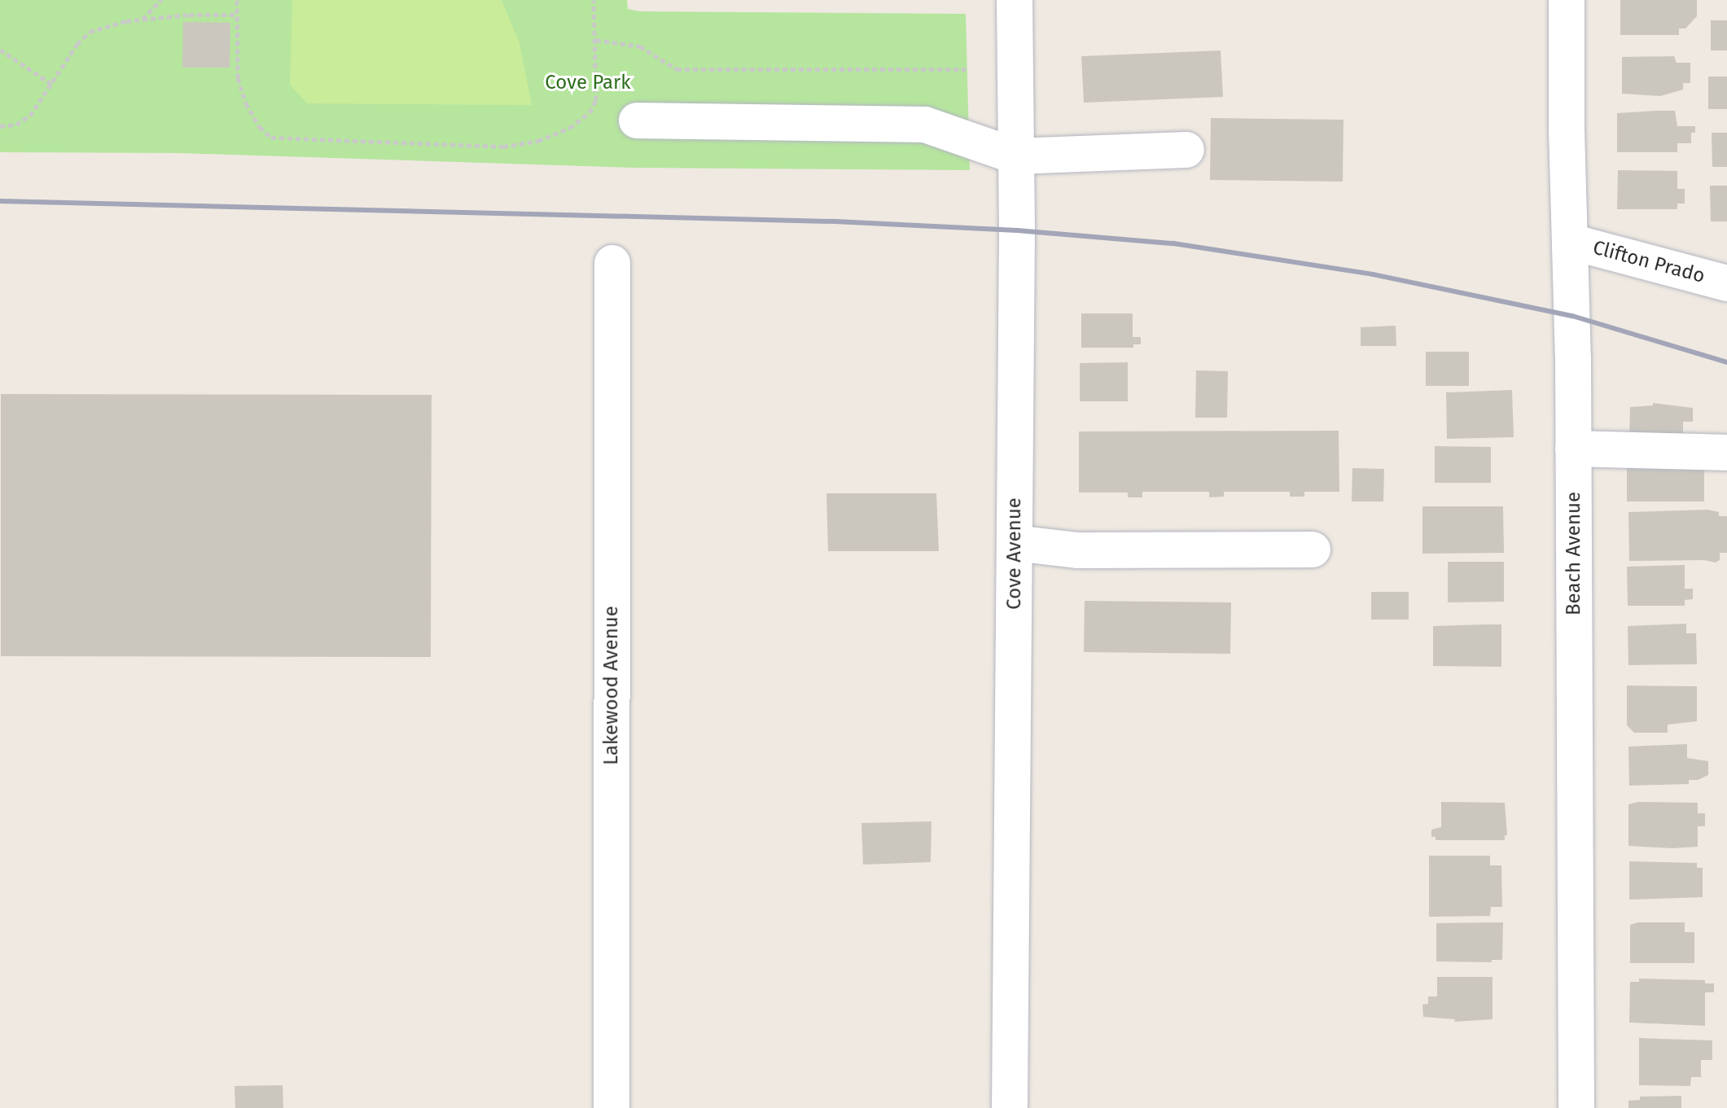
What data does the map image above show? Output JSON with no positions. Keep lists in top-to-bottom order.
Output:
{
  "streets": {
    "street": [
      "Clifton Prado",
      "Cove Avenue",
      "Beach Avenue",
      "Lakewood Avenue"
    ]
  },
  "crossings": [
    ["Clifton Prado", "Beach Avenue"]
  ],
  "parks": ["Cove Park"]
}
